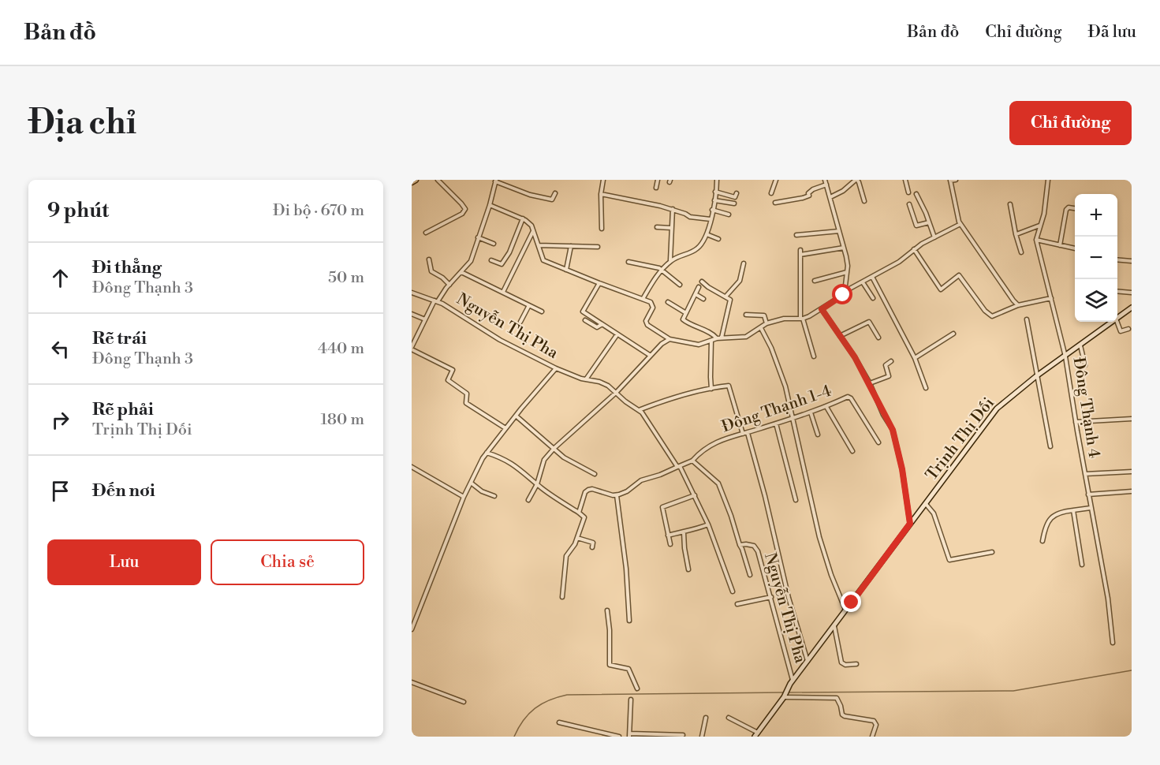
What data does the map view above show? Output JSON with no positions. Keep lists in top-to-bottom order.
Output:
{
  "streets": {
    "main road": ["Trịnh Thị Dối"],
    "street": ["Nguyễn Thị Pha", "Đông Thạnh 4", "Đông Thạnh 1-4"]
  },
  "crossings": [
    ["Nguyễn Thị Pha", "Đông Thạnh 1-4"],
    ["Nguyễn Thị Pha", "Trịnh Thị Dối"],
    ["Đông Thạnh 4", "Trịnh Thị Dối"]
  ],
  "page": {
    "header": "Bản đồ",
    "nav": ["Bản đồ", "Chỉ đường", "Đã lưu"],
    "buttons": [
      "Chỉ đường",
      ["Lưu", "Chia sẻ"]
    ],
    "title": "Địa chỉ",
    "heading": ["9 phút", "Đi bộ · 670 m"],
    "map_buttons": ["+", "−"],
    "list": [
      ["Đi thẳng", "Đông Thạnh 3", "50 m"],
      ["Rẽ trái", "Đông Thạnh 3", "440 m"],
      ["Rẽ phải", "Trịnh Thị Dối", "180 m"],
      "Đến nơi"
    ]
  }
}
